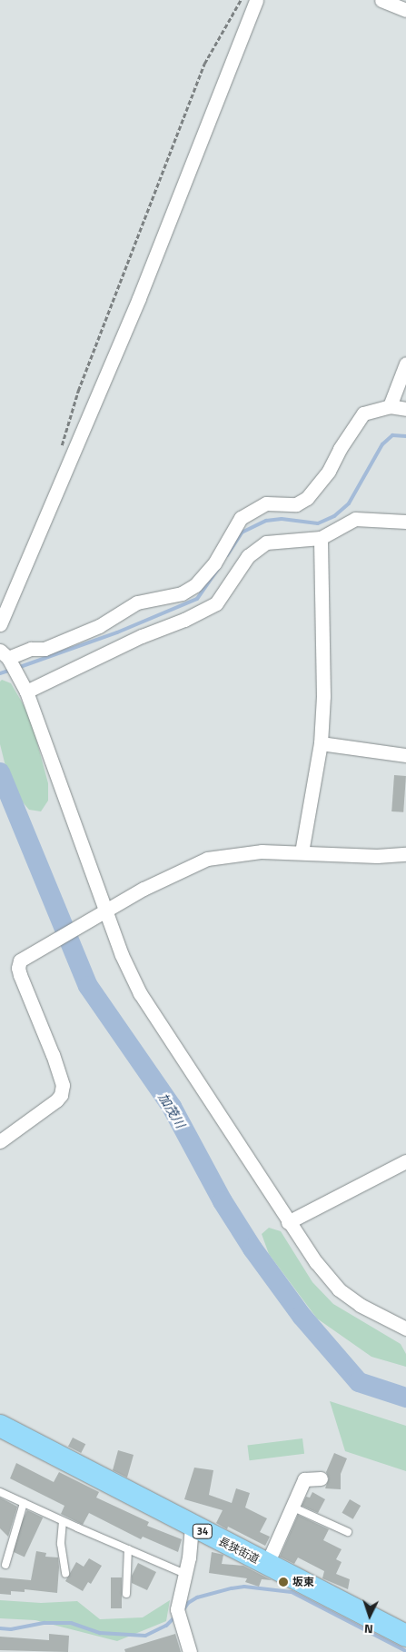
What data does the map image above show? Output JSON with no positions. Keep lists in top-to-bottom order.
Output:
{
  "streets": {
    "main road": ["34", "長狭街道"]
  },
  "water": ["加茂川"],
  "places": ["坂東"],
  "north": "bottom"
}
